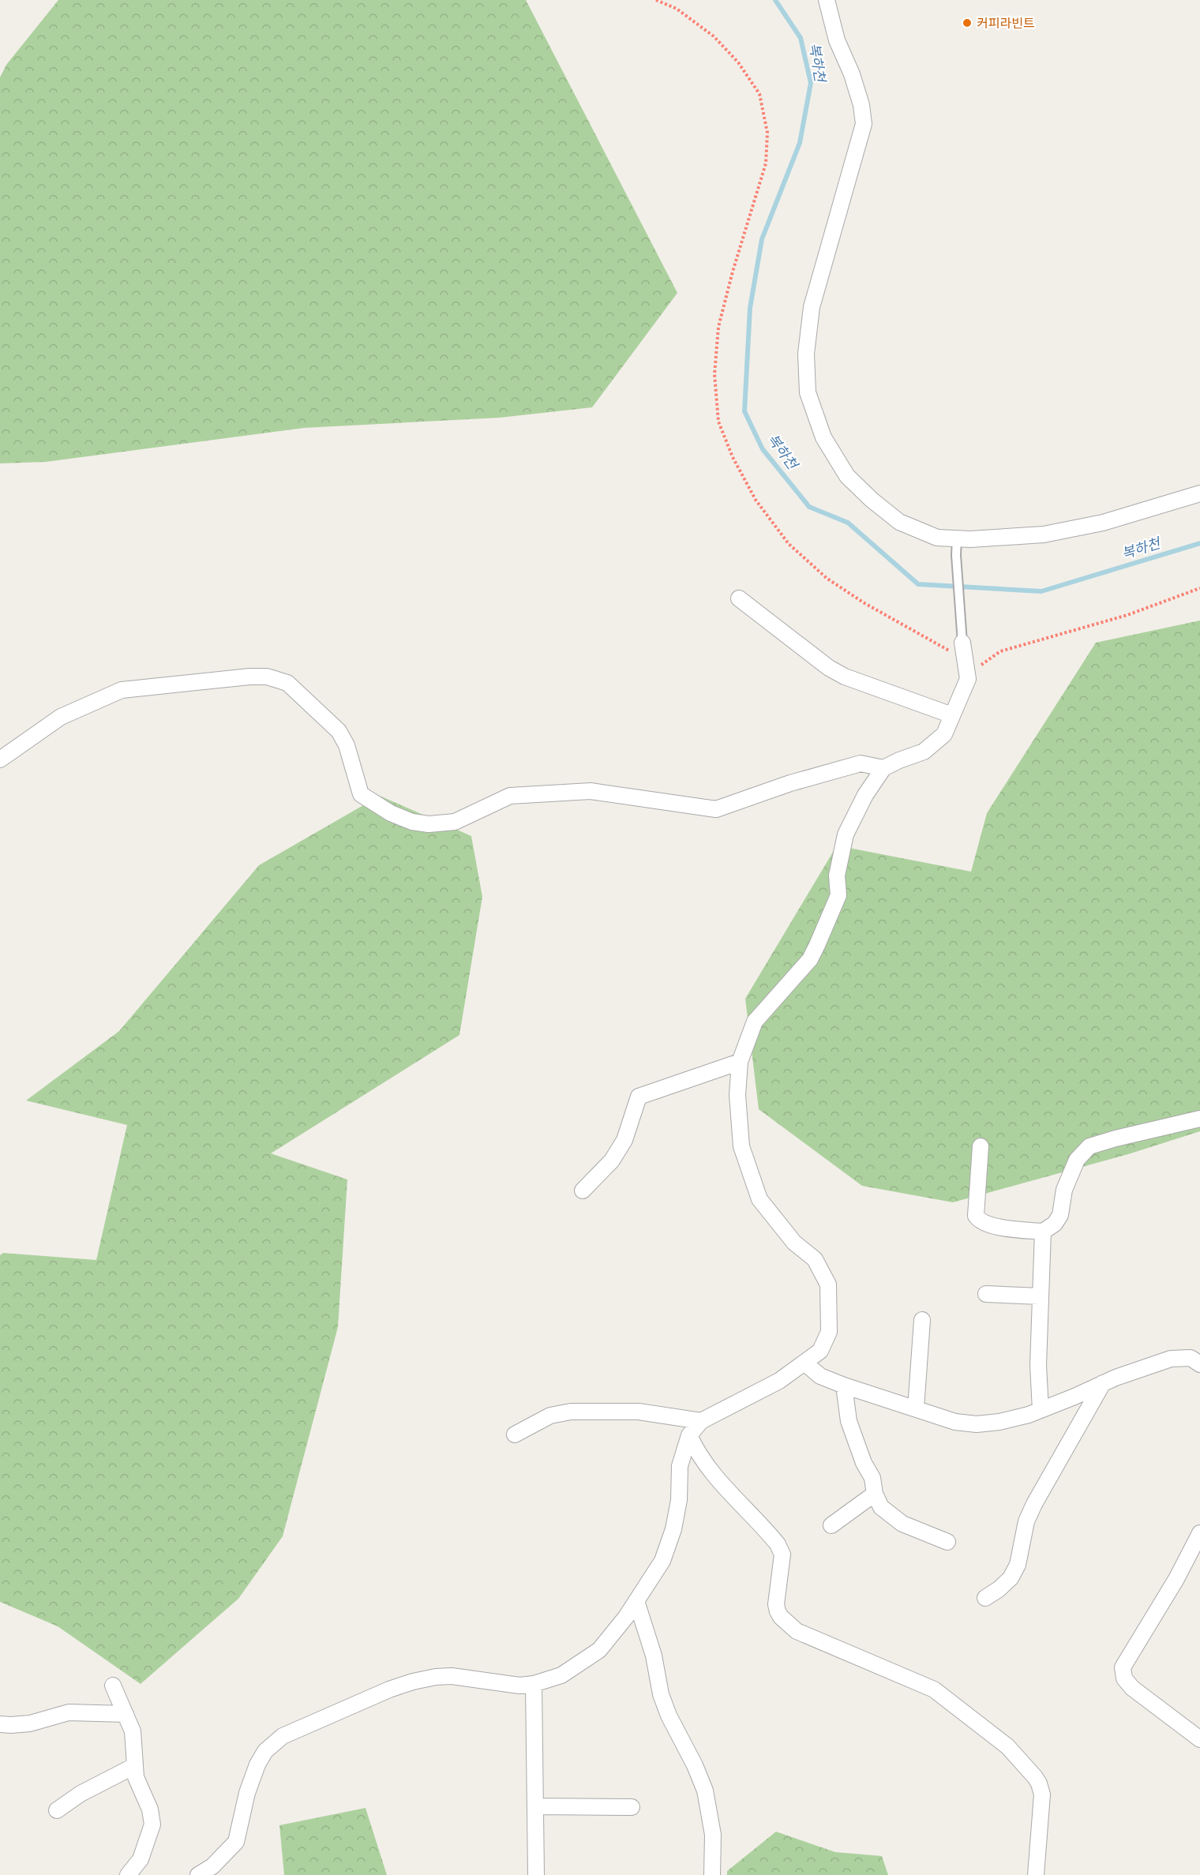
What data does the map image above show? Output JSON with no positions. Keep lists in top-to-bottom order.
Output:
{
  "water": ["복하천"],
  "places": ["커피라빈트"]
}
